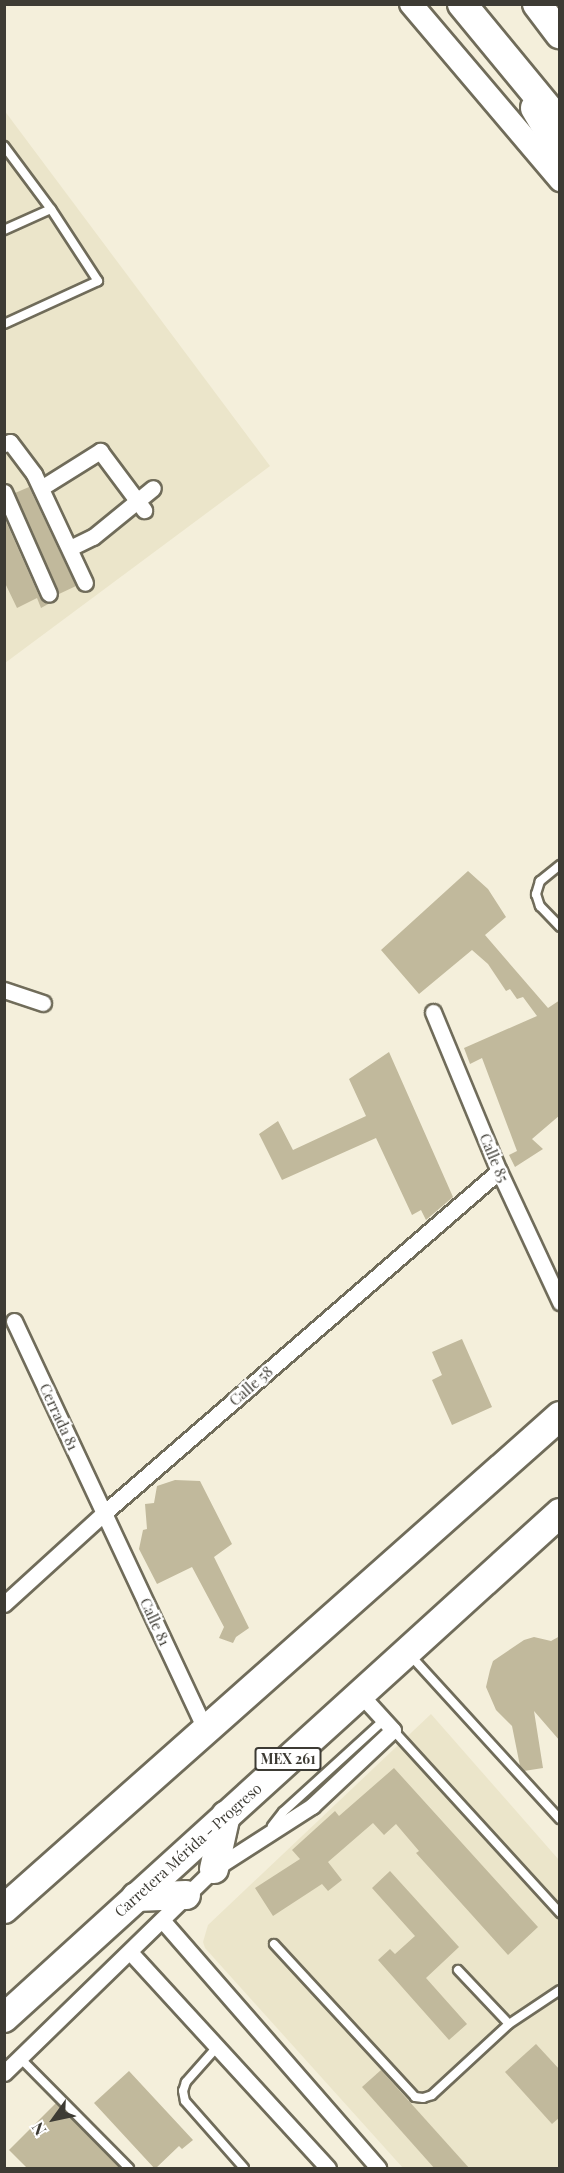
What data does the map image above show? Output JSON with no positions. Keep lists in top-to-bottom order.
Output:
{
  "streets": {
    "highway": ["MEX 261", "Carretera Mérida - Progreso"],
    "street": [
      "Calle 85",
      "Calle 58",
      "Cerrada 81",
      "Calle 81"
    ]
  },
  "crossings": [
    ["Calle 85", "Calle 58"],
    ["Calle 58", "Cerrada 81"],
    ["Calle 58", "Calle 81"],
    ["Cerrada 81", "Calle 81"]
  ],
  "north": "bottom left"
}
